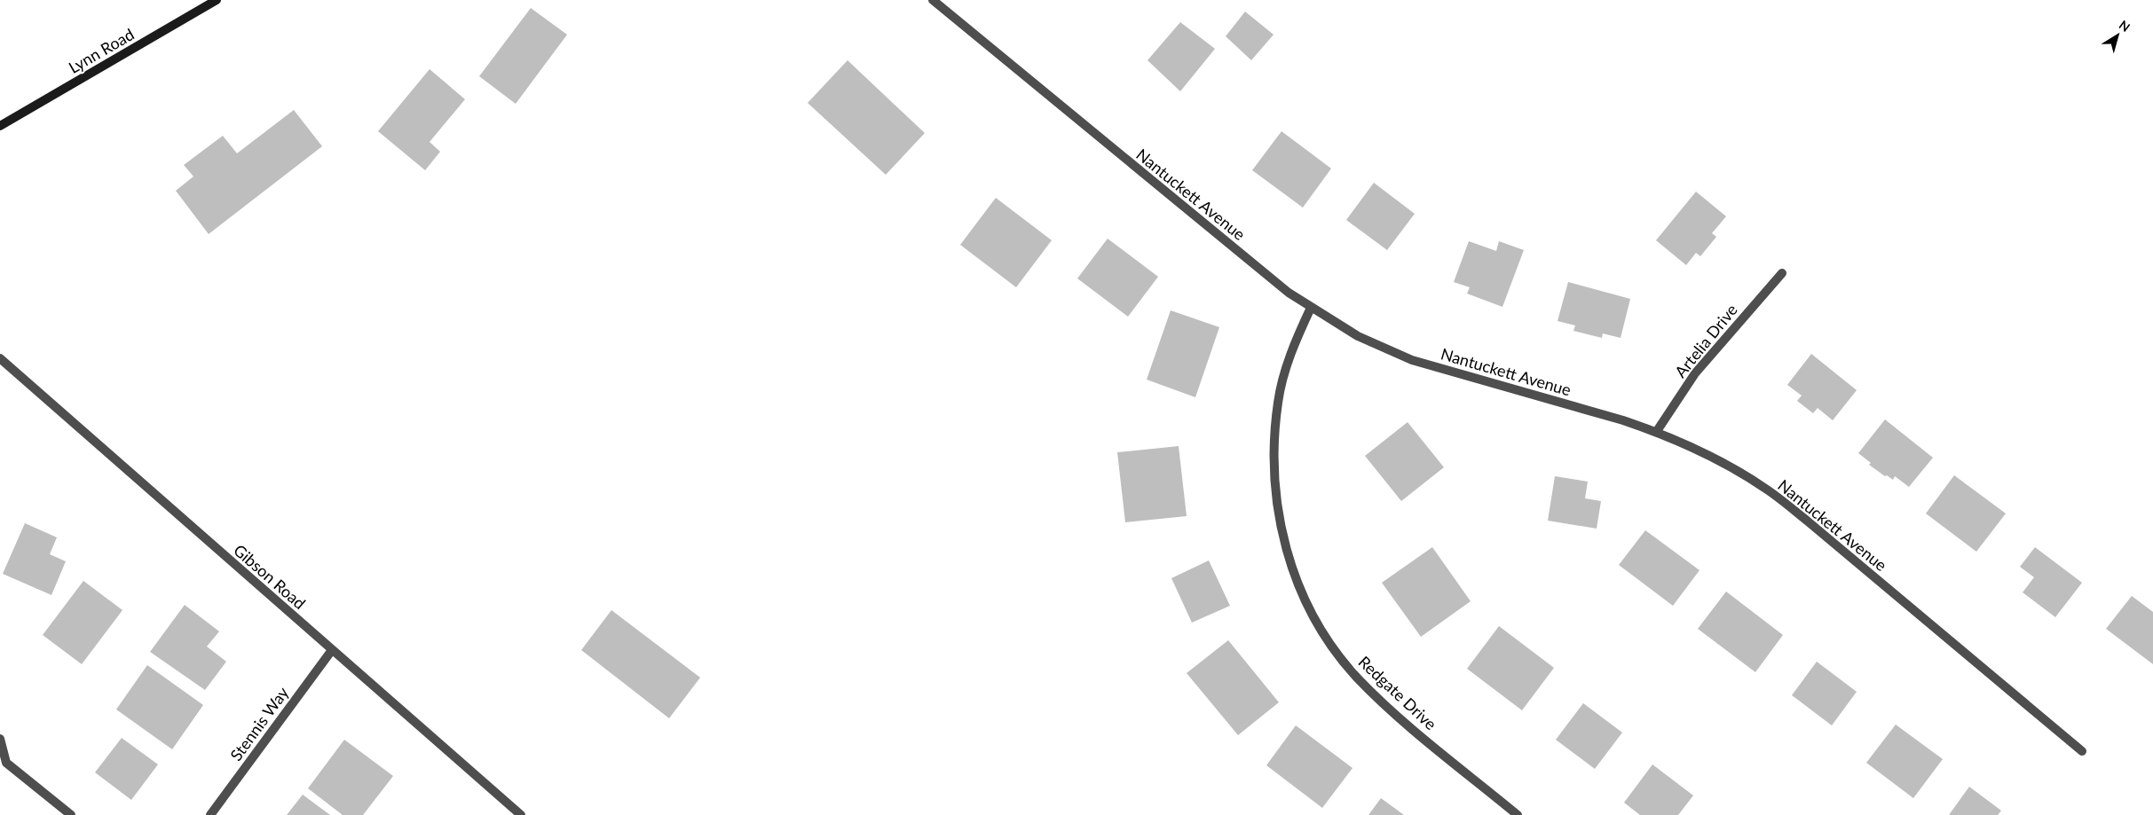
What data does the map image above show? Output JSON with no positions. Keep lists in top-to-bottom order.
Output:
{
  "streets": {
    "street": [
      "Lynn Road",
      "Nantuckett Avenue",
      "Artelia Drive",
      "Gibson Road",
      "Redgate Drive",
      "Stennis Way"
    ]
  },
  "crossings": [
    ["Nantuckett Avenue", "Artelia Drive"],
    ["Nantuckett Avenue", "Redgate Drive"],
    ["Gibson Road", "Stennis Way"]
  ],
  "north": "top right"
}
